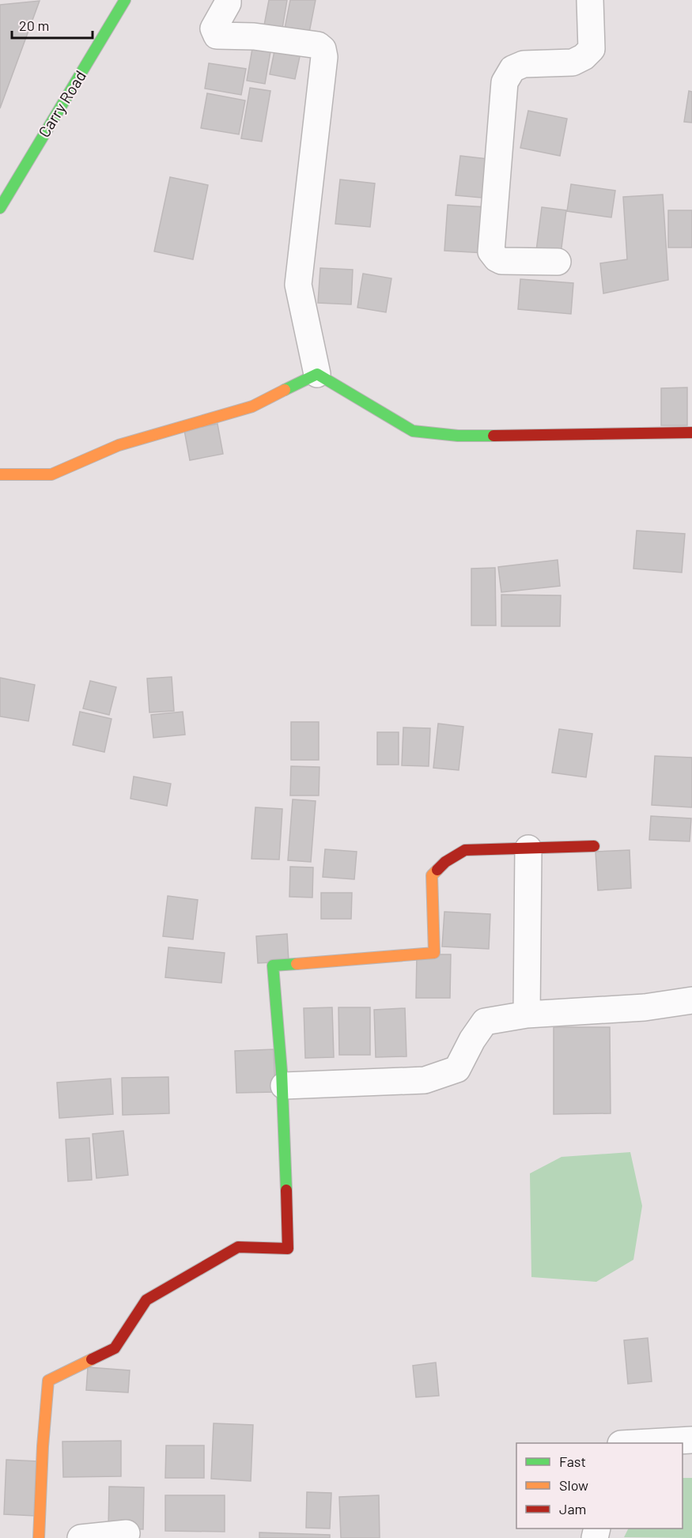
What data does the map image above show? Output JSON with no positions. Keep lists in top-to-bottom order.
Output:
{
  "streets": {
    "street": ["Carry Road"]
  },
  "legend": ["Fast", "Slow", "Jam"],
  "scale_bar": "20 m"
}
